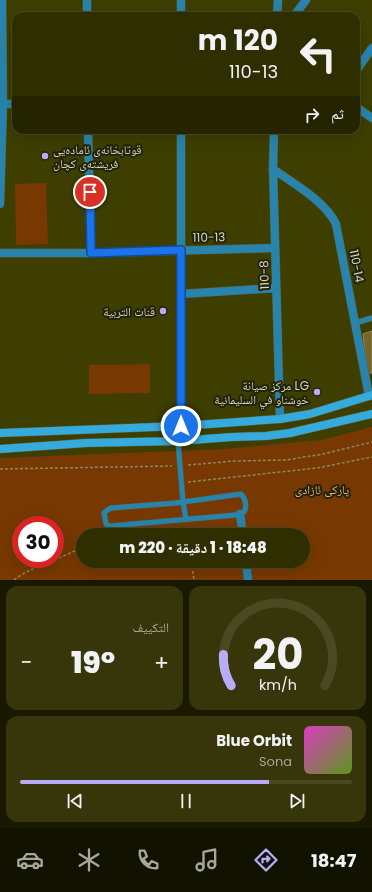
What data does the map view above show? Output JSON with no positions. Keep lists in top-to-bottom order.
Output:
{
  "streets": {
    "street": ["110-13", "110-14", "110-8"]
  },
  "crossings": [
    ["110-13", "110-8"],
    ["110-14", "110-8"]
  ],
  "parks": ["پارکی ئازادی"],
  "places": ["قوتابخانەی ئامادەیی فریشتەی کچان", "قنات التربیة", "مركز صيانة LG خوشناو في السليمانية"],
  "page": {
    "turn": ["120 m", "110-13"],
    "then": "ثم",
    "limit": "30",
    "trip": "18:48 · 1 دقيقة · 220 m",
    "tile": "التكييف",
    "heat": ["−", "19°", "+"],
    "song": ["Blue Orbit", "Sona"],
    "tabs": "18:47",
    "gauge": ["20", "km/h"]
  }
}
